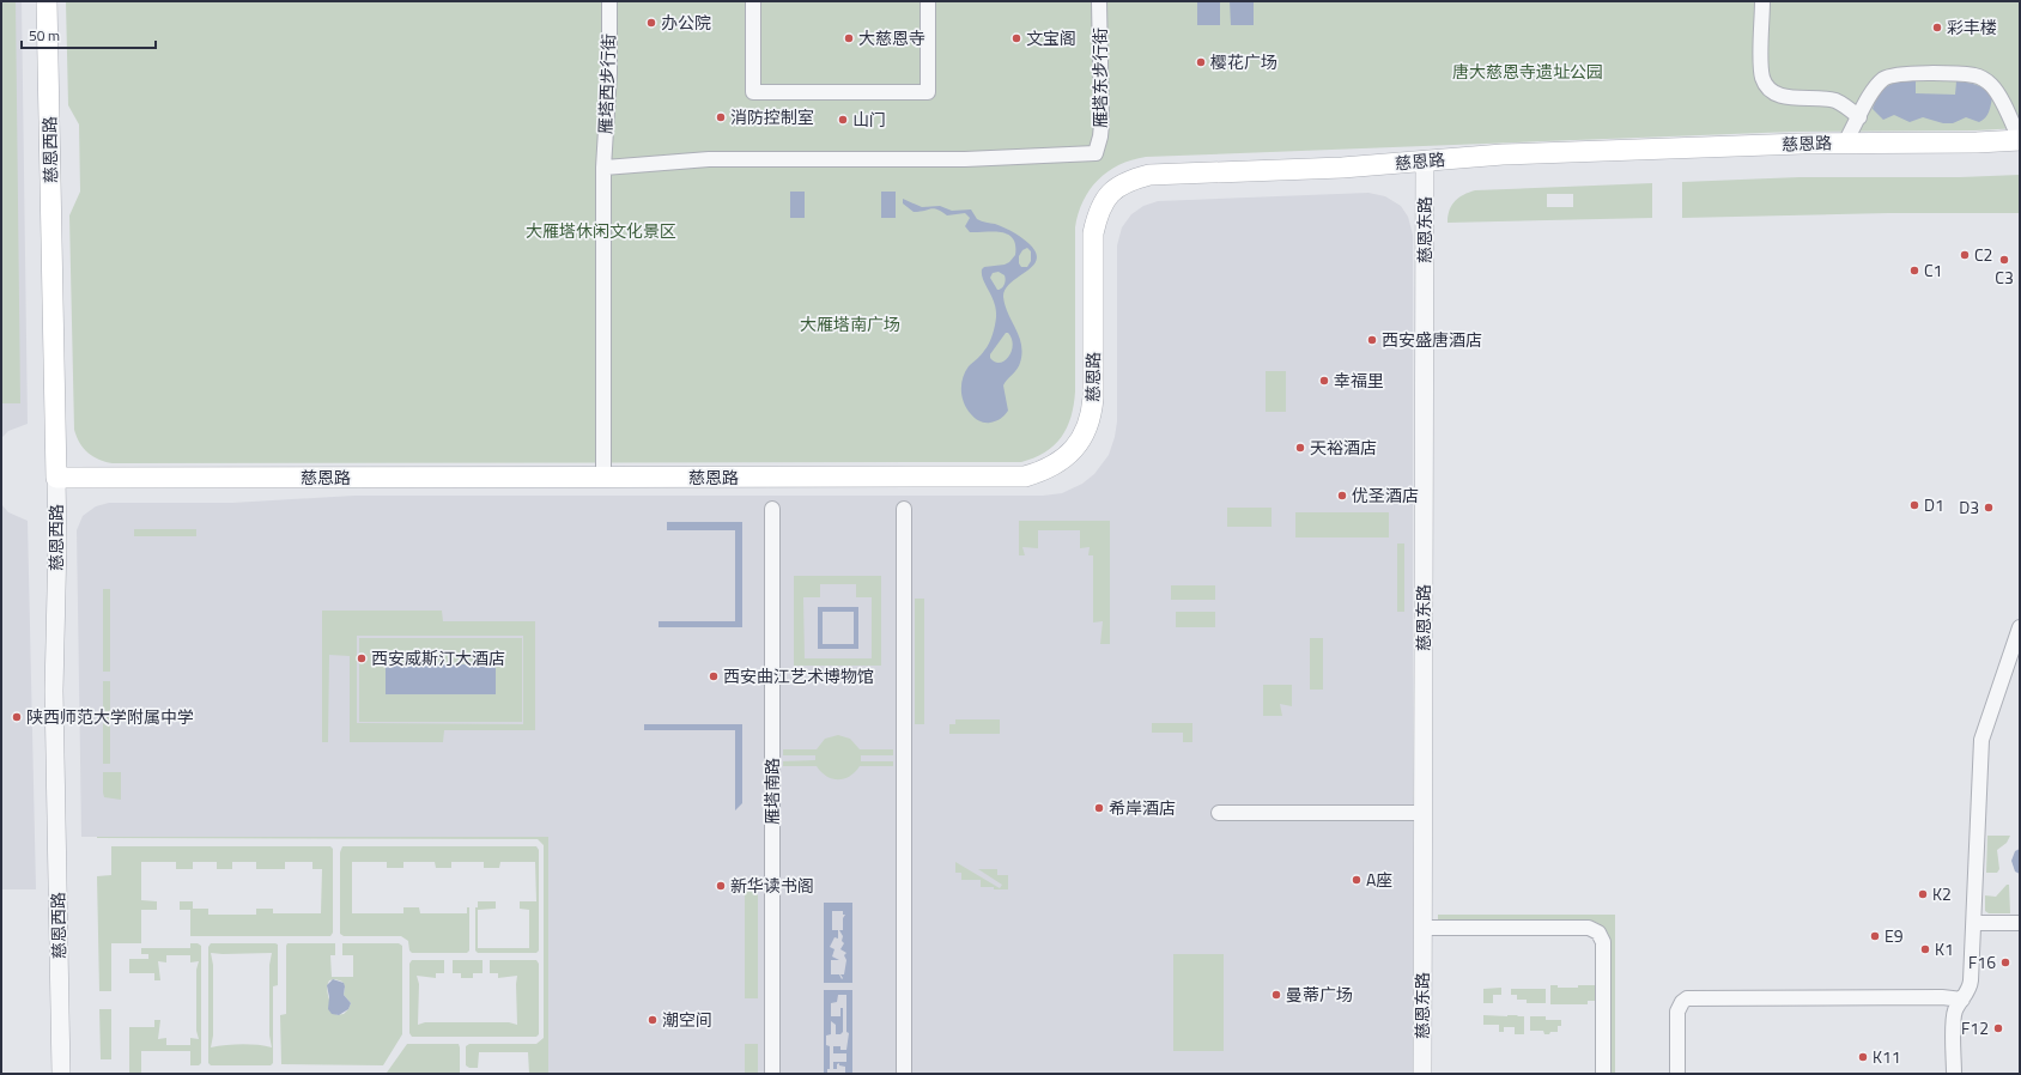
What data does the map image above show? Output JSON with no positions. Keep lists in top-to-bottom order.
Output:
{
  "streets": {
    "main road": ["慈恩路", "慈恩西路"],
    "street": [
      "雁塔东步行街",
      "雁塔西步行街",
      "慈恩东路",
      "雁塔南路"
    ]
  },
  "crossings": [
    ["雁塔东步行街", "雁塔西步行街"],
    ["雁塔西步行街", "慈恩路"],
    ["慈恩路", "慈恩西路"],
    ["慈恩路", "慈恩东路"]
  ],
  "parks": ["唐大慈恩寺遗址公园", "大雁塔休闲文化景区", "大雁塔南广场"],
  "places": [
    "办公院",
    "彩丰楼",
    "大慈恩寺",
    "文宝阁",
    "樱花广场",
    "消防控制室",
    "山门",
    "C2",
    "C3",
    "C1",
    "西安盛唐酒店",
    "幸福里",
    "天裕酒店",
    "优圣酒店",
    "D1",
    "D3",
    "西安威斯汀大酒店",
    "西安曲江艺术博物馆",
    "陕西师范大学附属中学",
    "希岸酒店",
    "A座",
    "新华读书阁",
    "K2",
    "E9",
    "K1",
    "F16",
    "曼蒂广场",
    "潮空间",
    "F12",
    "K11"
  ],
  "scale_bar": "50 m"
}
